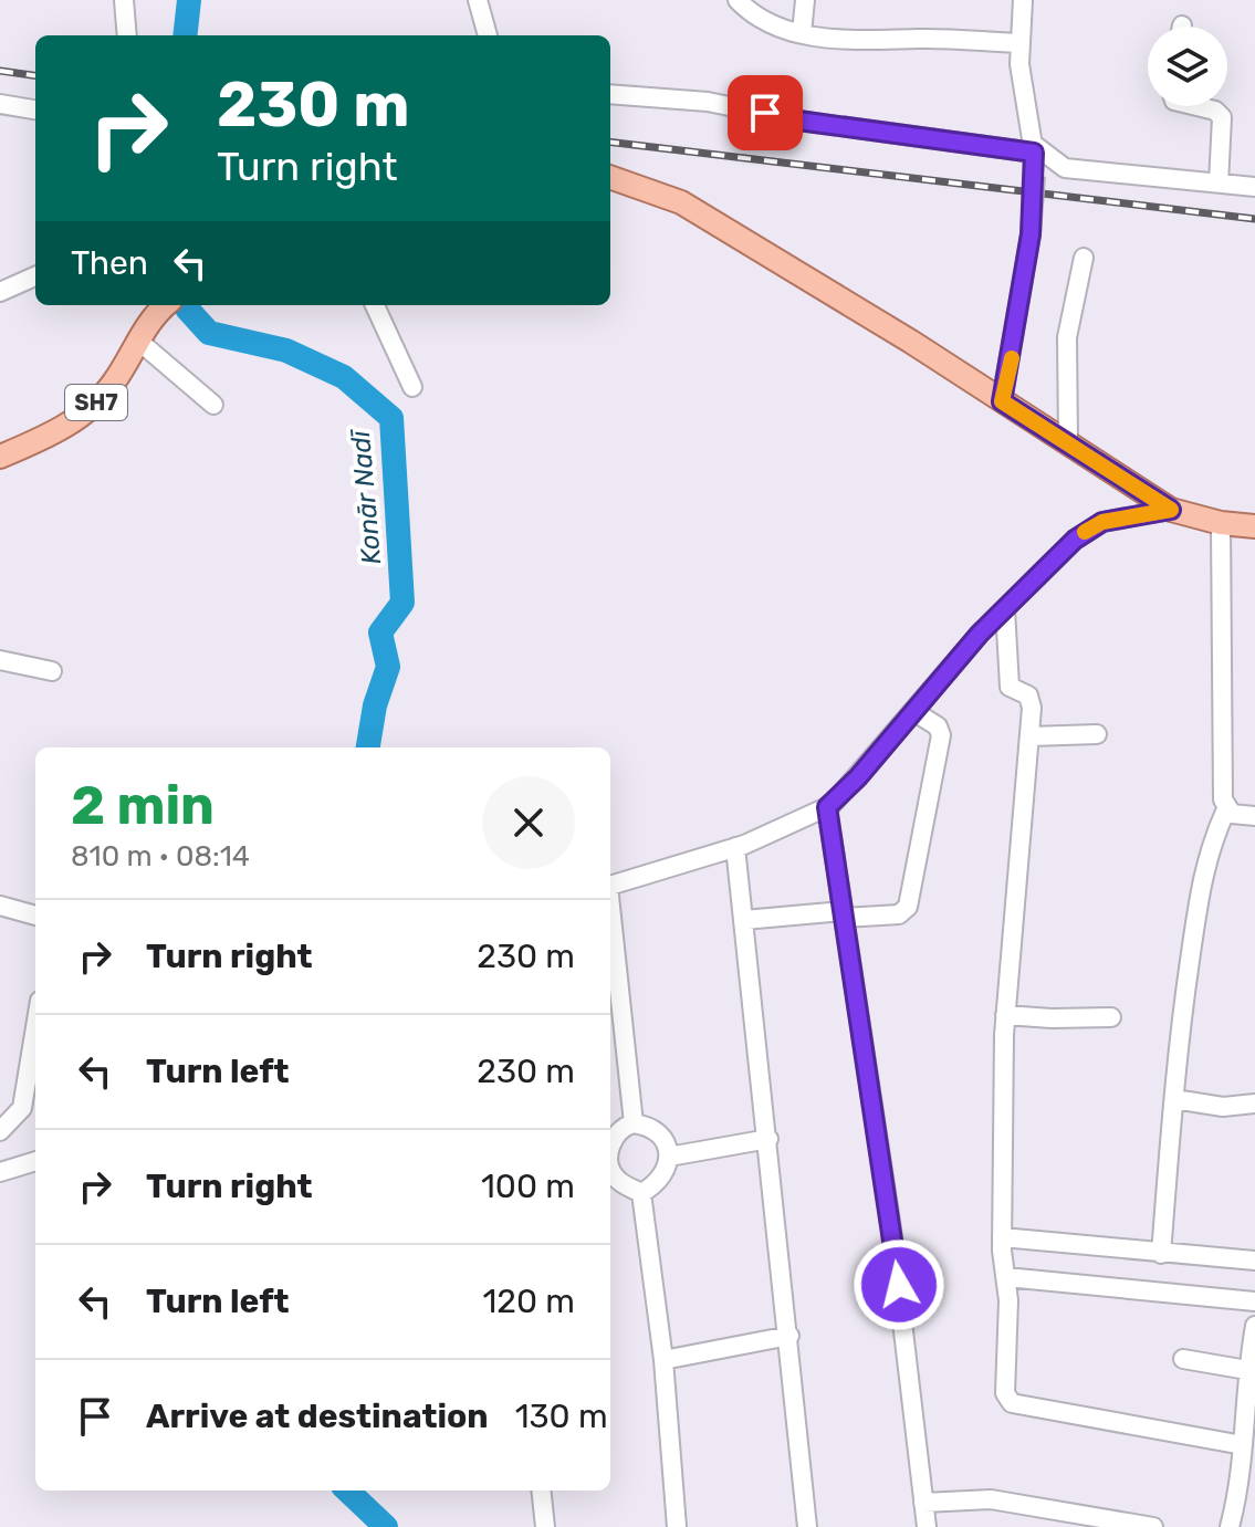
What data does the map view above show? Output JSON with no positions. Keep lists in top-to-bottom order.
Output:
{
  "streets": {
    "main road": ["SH7"]
  },
  "water": ["Konār Nadī"],
  "page": {
    "turn": ["230 m", "Turn right"],
    "then": "Then",
    "heading": ["2 min", "810 m · 08:14"],
    "list": [
      {
        "name": "Turn right",
        "value": "230 m"
      },
      {
        "name": "Turn left",
        "value": "230 m"
      },
      {
        "name": "Turn right",
        "value": "100 m"
      },
      {
        "name": "Turn left",
        "value": "120 m"
      },
      {
        "name": "Arrive at destination",
        "value": "130 m"
      }
    ]
  }
}
